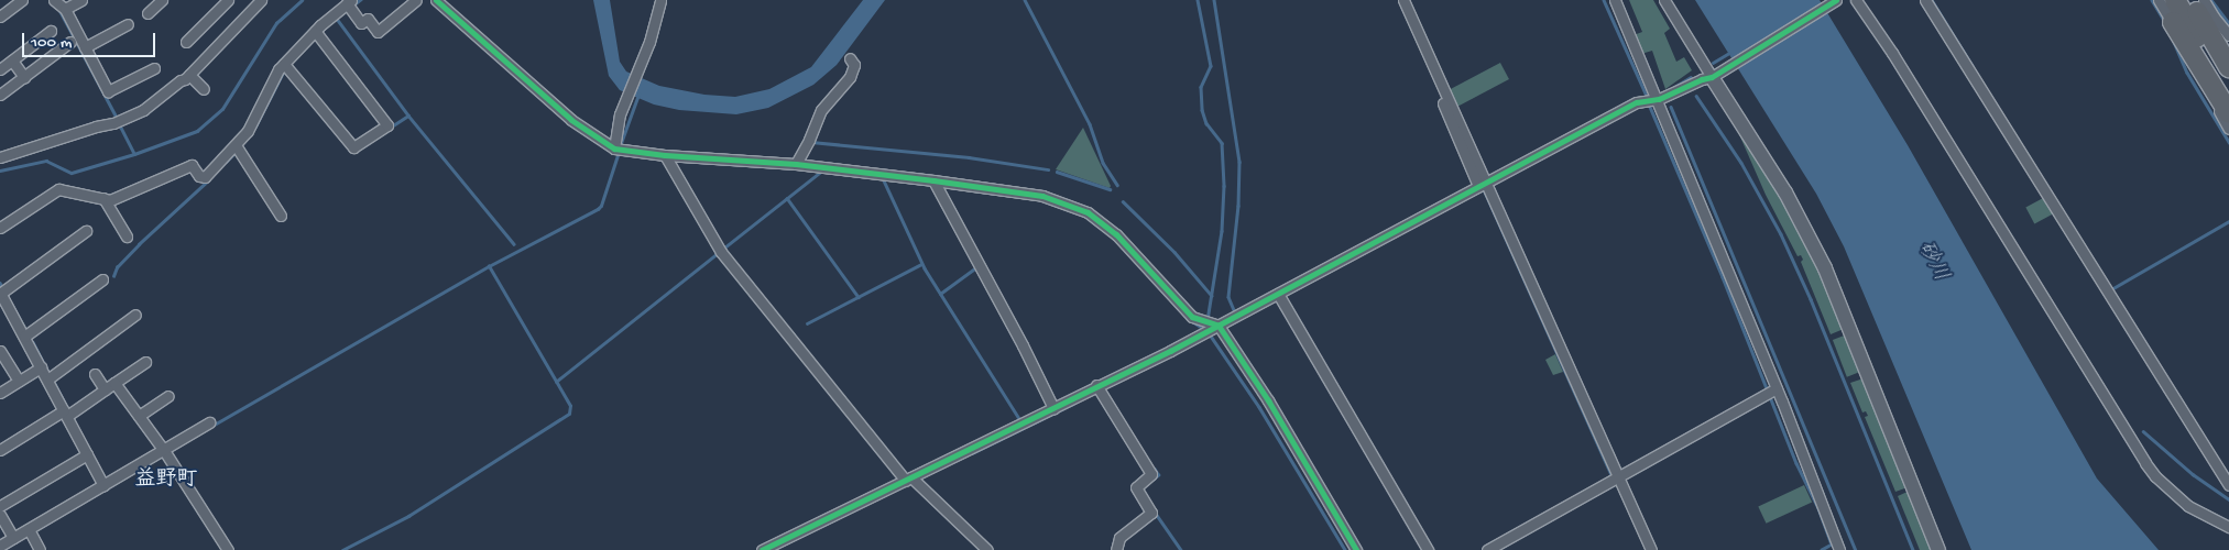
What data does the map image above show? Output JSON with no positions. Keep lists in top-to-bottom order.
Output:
{
  "districts": ["益野町"],
  "water": ["砂川"],
  "scale_bar": "100 m"
}
